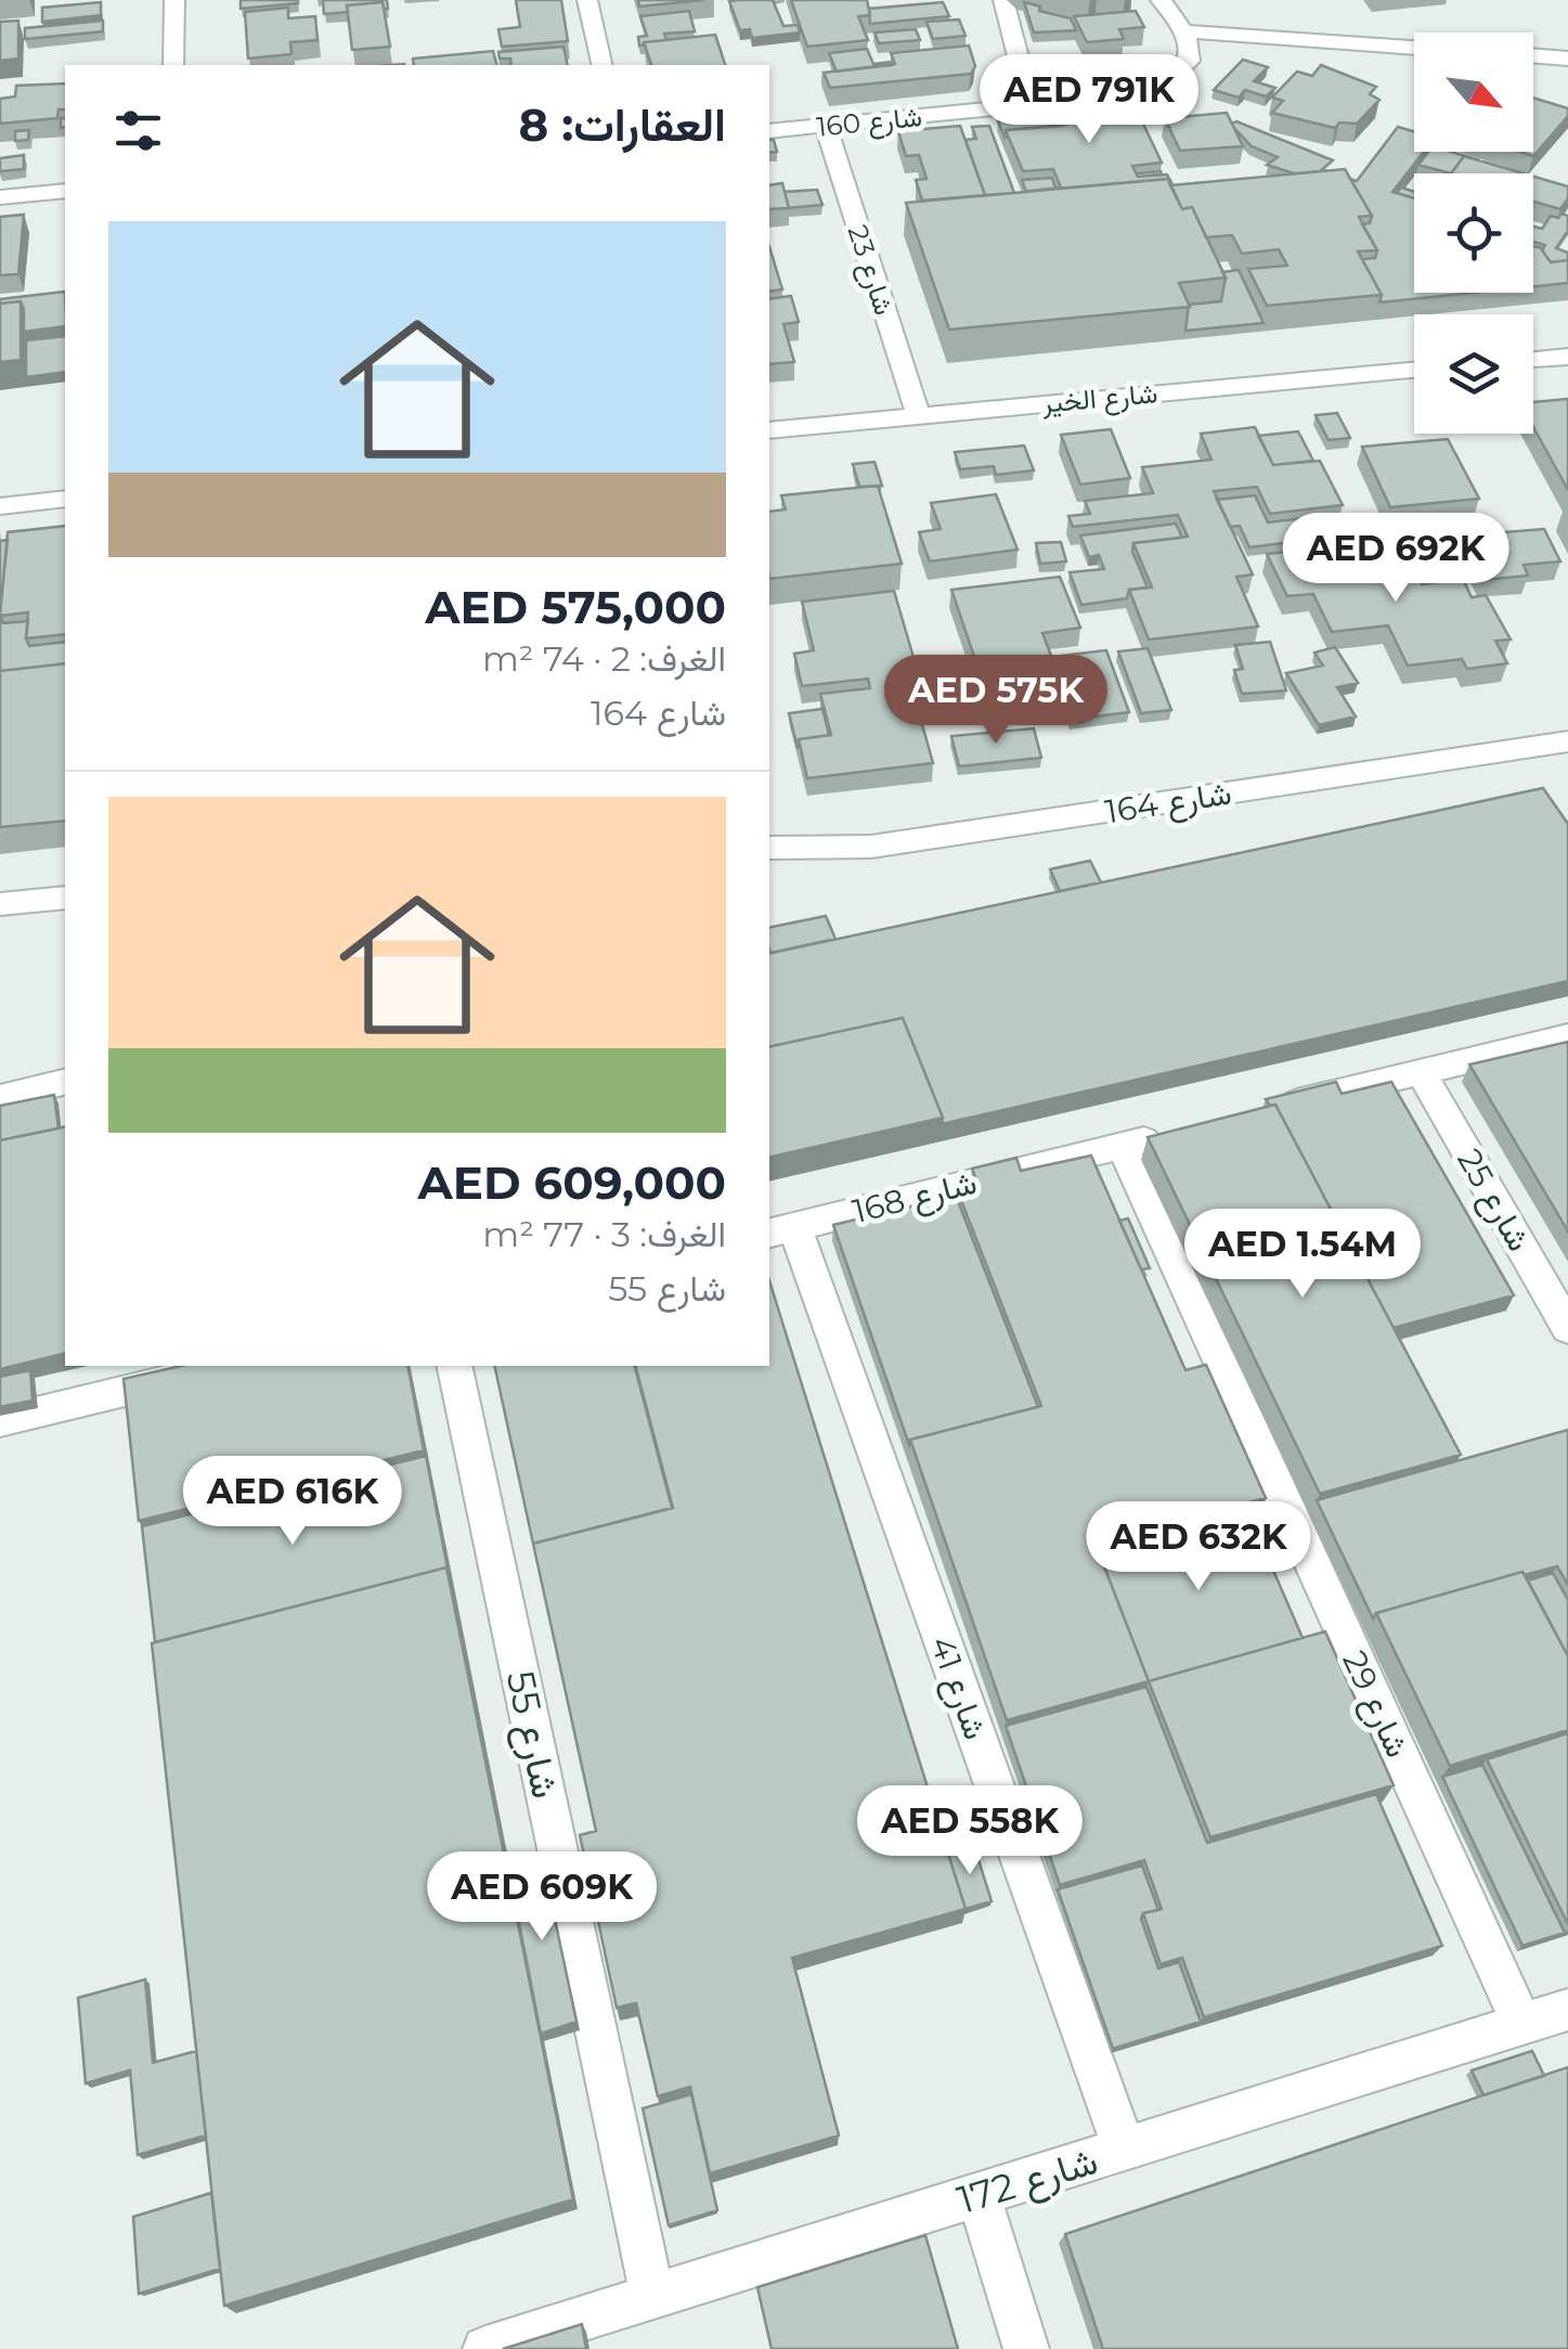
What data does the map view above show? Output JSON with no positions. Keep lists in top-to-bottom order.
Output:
{
  "streets": {
    "street": [
      "شارع 160",
      "شارع 23",
      "شارع الخير",
      "شارع 164",
      "شارع 168",
      "شارع 25",
      "شارع 41",
      "شارع 29",
      "شارع 55",
      "شارع 172"
    ]
  },
  "crossings": [
    ["شارع 160", "شارع 23"],
    ["شارع 23", "شارع الخير"],
    ["شارع 168", "شارع 41"],
    ["شارع 168", "شارع 29"],
    ["شارع 41", "شارع 172"],
    ["شارع 29", "شارع 172"],
    ["شارع 55", "شارع 172"]
  ],
  "north": "bottom right",
  "page": {
    "price": [
      "AED 791K",
      "AED 692K",
      "AED 575K",
      "AED 1.54M",
      "AED 616K",
      "AED 632K",
      "AED 558K",
      "AED 609K"
    ],
    "heading": "العقارات: 8",
    "list": [
      {
        "name": "AED 575,000",
        "note": "الغرف: 2 · 74 m² · شارع 164"
      },
      {
        "name": "AED 609,000",
        "note": "الغرف: 3 · 77 m² · شارع 55"
      }
    ]
  }
}
